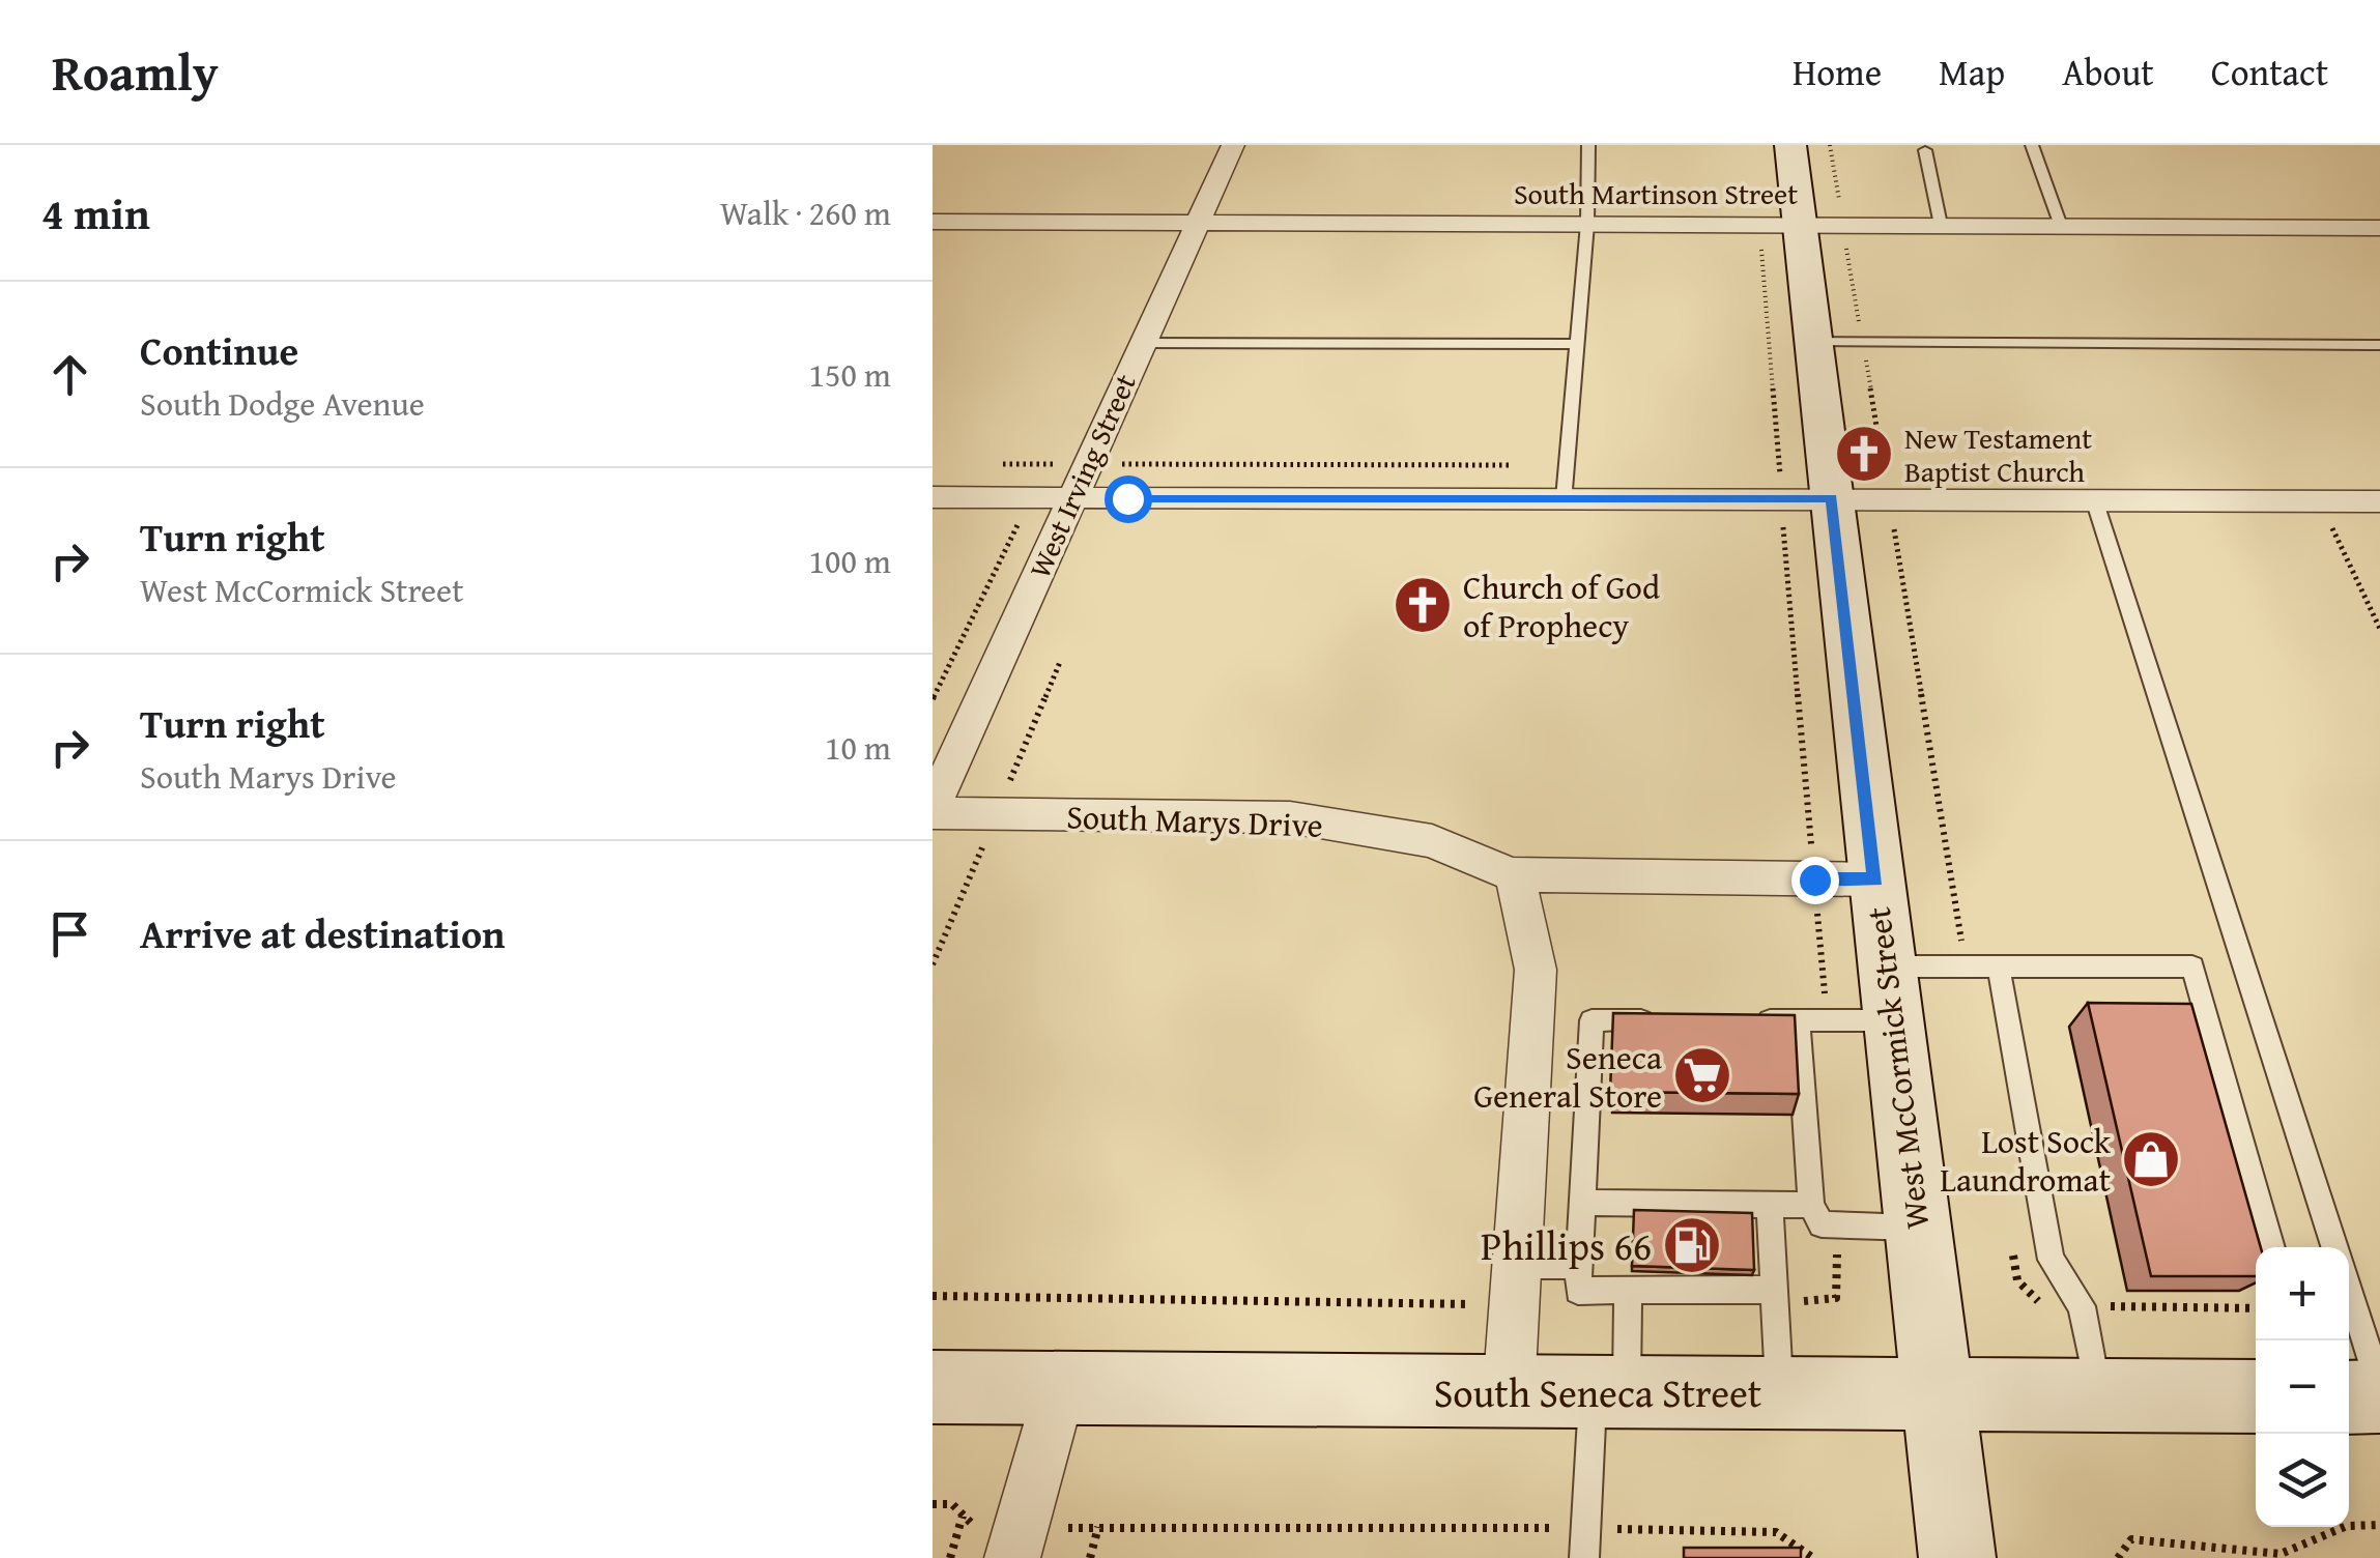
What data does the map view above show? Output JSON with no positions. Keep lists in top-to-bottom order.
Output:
{
  "streets": {
    "street": [
      "South Martinson Street",
      "West Irving Street",
      "South Marys Drive",
      "West McCormick Street",
      "South Seneca Street"
    ]
  },
  "crossings": [
    ["South Martinson Street", "West Irving Street"],
    ["South Martinson Street", "West McCormick Street"],
    ["West Irving Street", "South Marys Drive"],
    ["South Marys Drive", "West McCormick Street"],
    ["West McCormick Street", "South Seneca Street"]
  ],
  "places": {
    "church": ["New Testament Baptist Church", "Church of God of Prophecy"],
    "supermarket": ["Seneca General Store"],
    "shop": ["Lost Sock Laundromat"],
    "fuel station": ["Phillips 66"]
  },
  "page": {
    "header": "Roamly",
    "nav": [
      "Home",
      "Map",
      "About",
      "Contact"
    ],
    "heading": ["4 min", "Walk · 260 m"],
    "list": [
      ["Continue", "South Dodge Avenue", "150 m"],
      ["Turn right", "West McCormick Street", "100 m"],
      ["Turn right", "South Marys Drive", "10 m"],
      "Arrive at destination"
    ],
    "map_buttons": ["+", "−"]
  }
}
